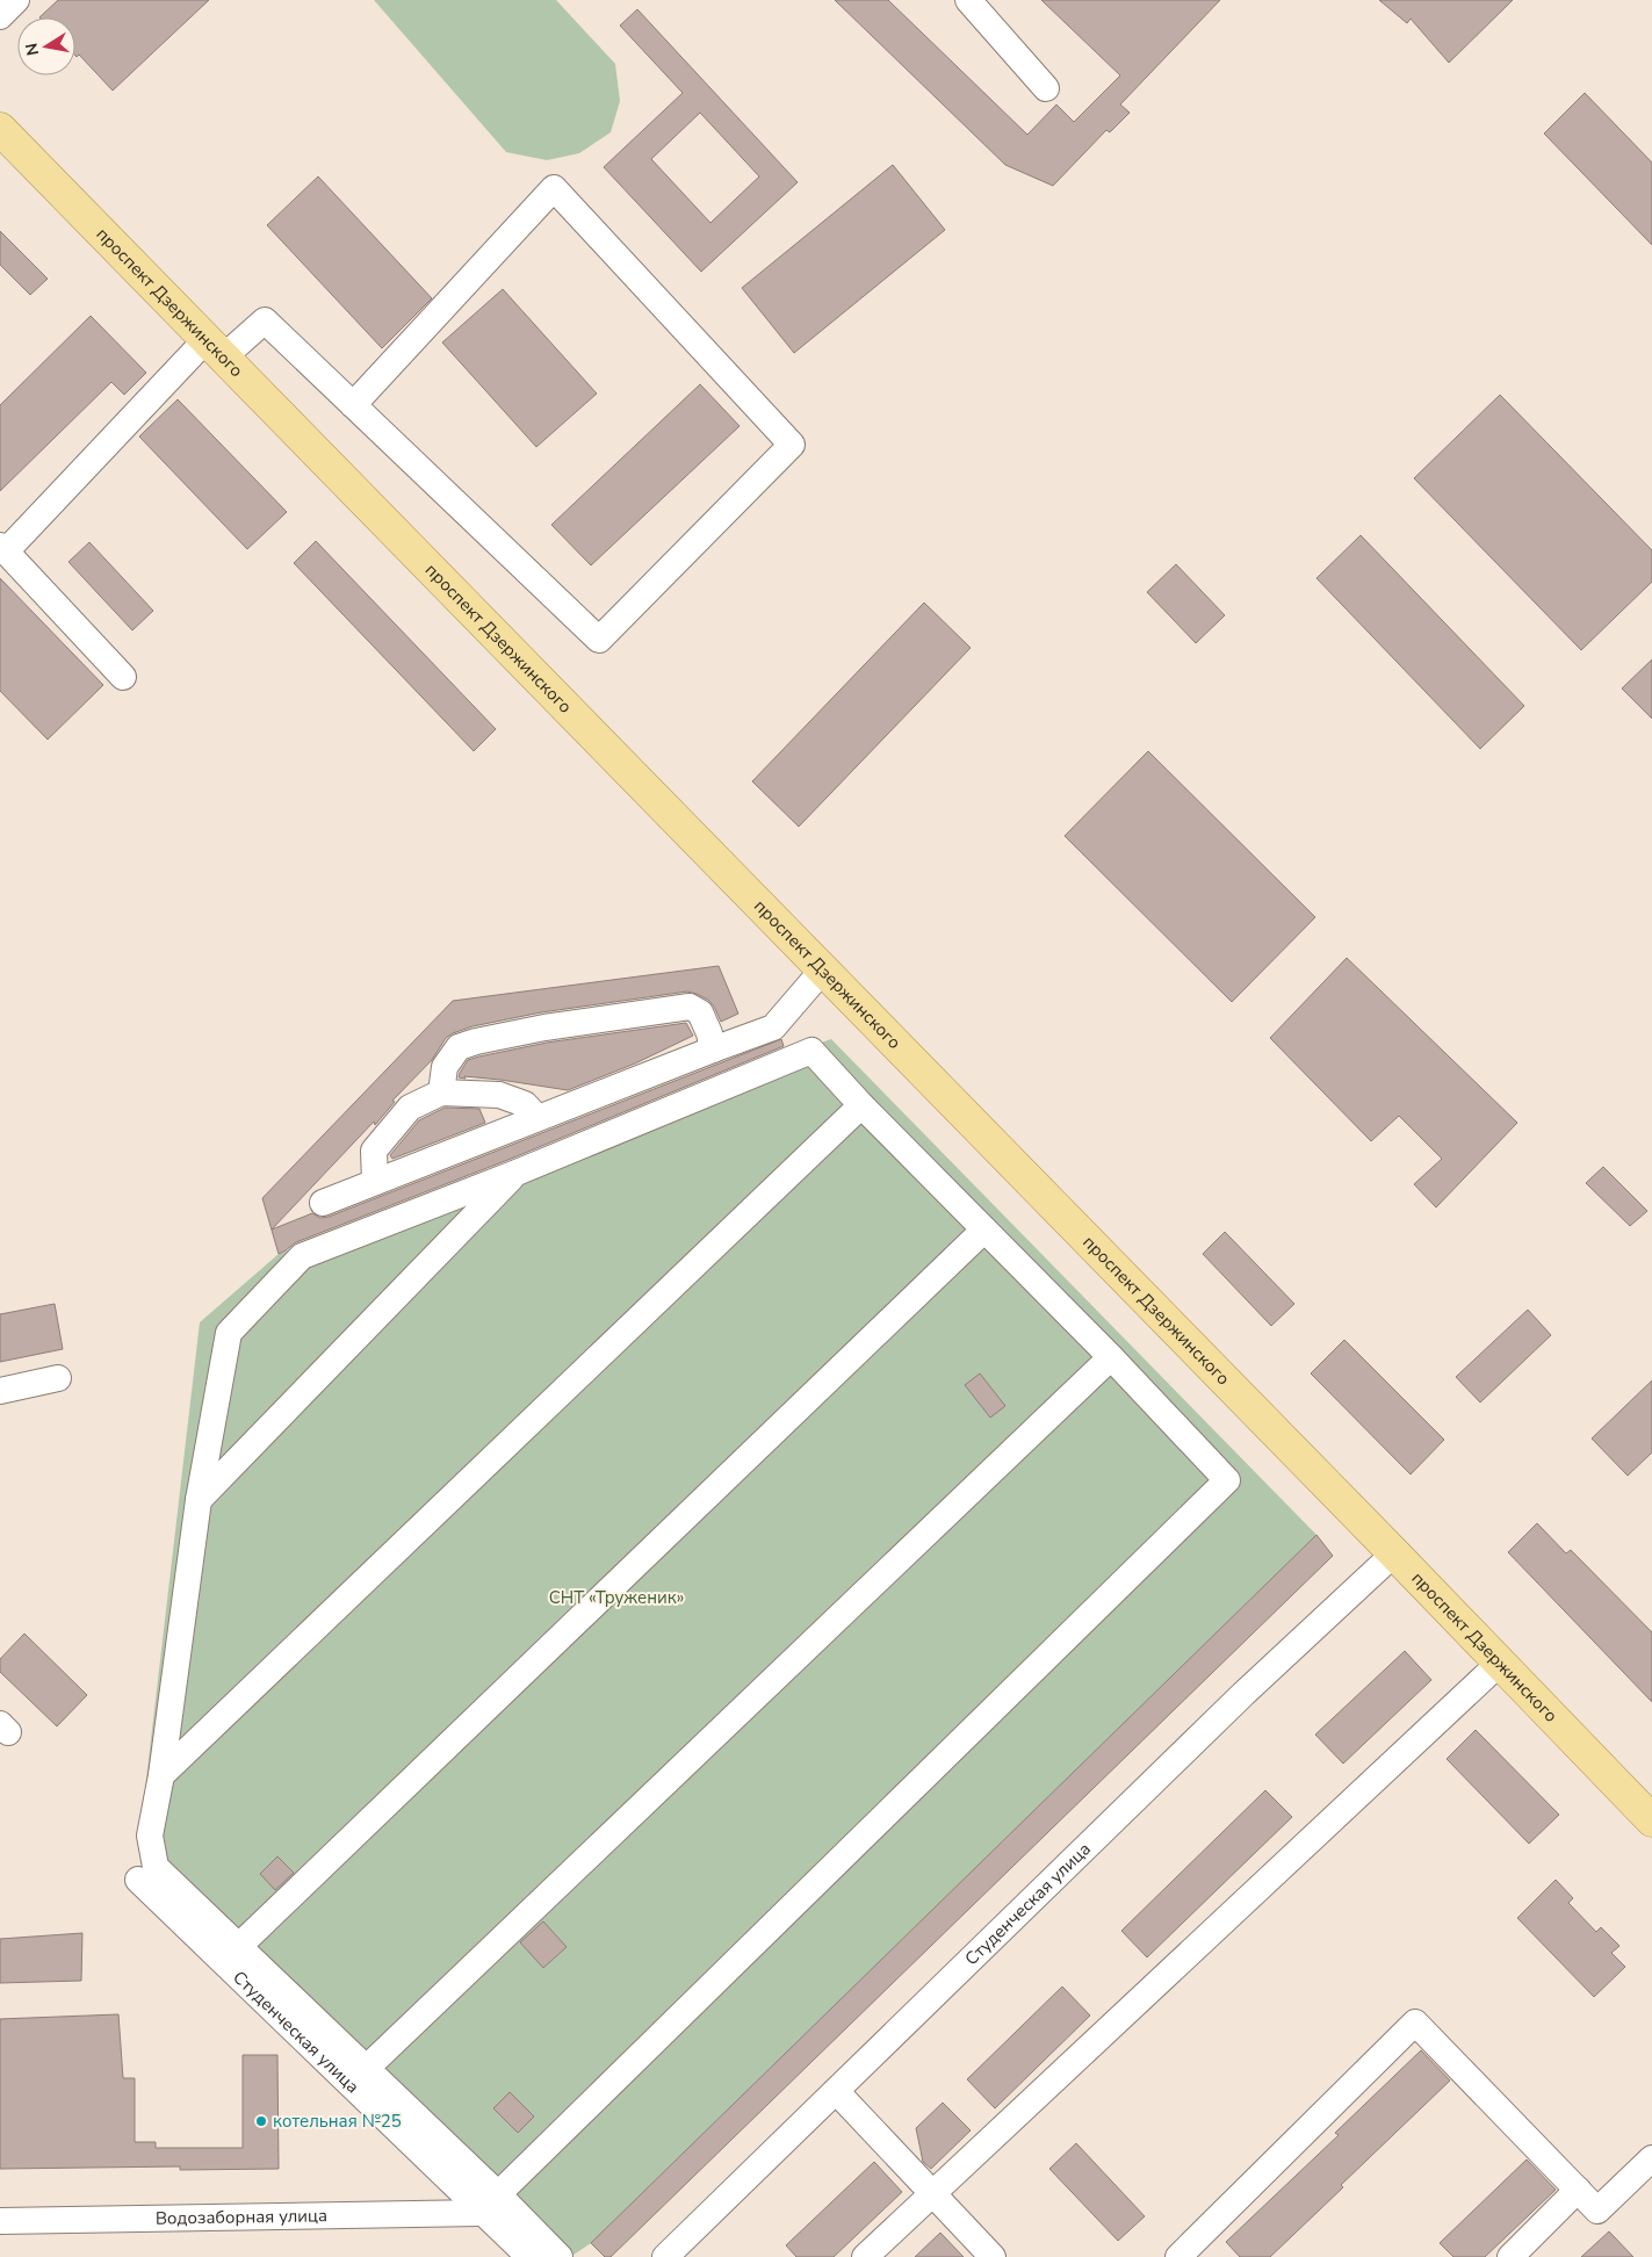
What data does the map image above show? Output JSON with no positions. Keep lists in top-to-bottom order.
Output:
{
  "streets": {
    "main road": ["проспект Дзержинского"],
    "street": ["Студенческая улица", "Водозаборная улица"]
  },
  "crossings": [
    ["проспект Дзержинского", "Студенческая улица"],
    ["Студенческая улица", "Водозаборная улица"]
  ],
  "parks": ["СНТ «Труженик»"],
  "places": ["котельная №25"],
  "north": "left"
}
